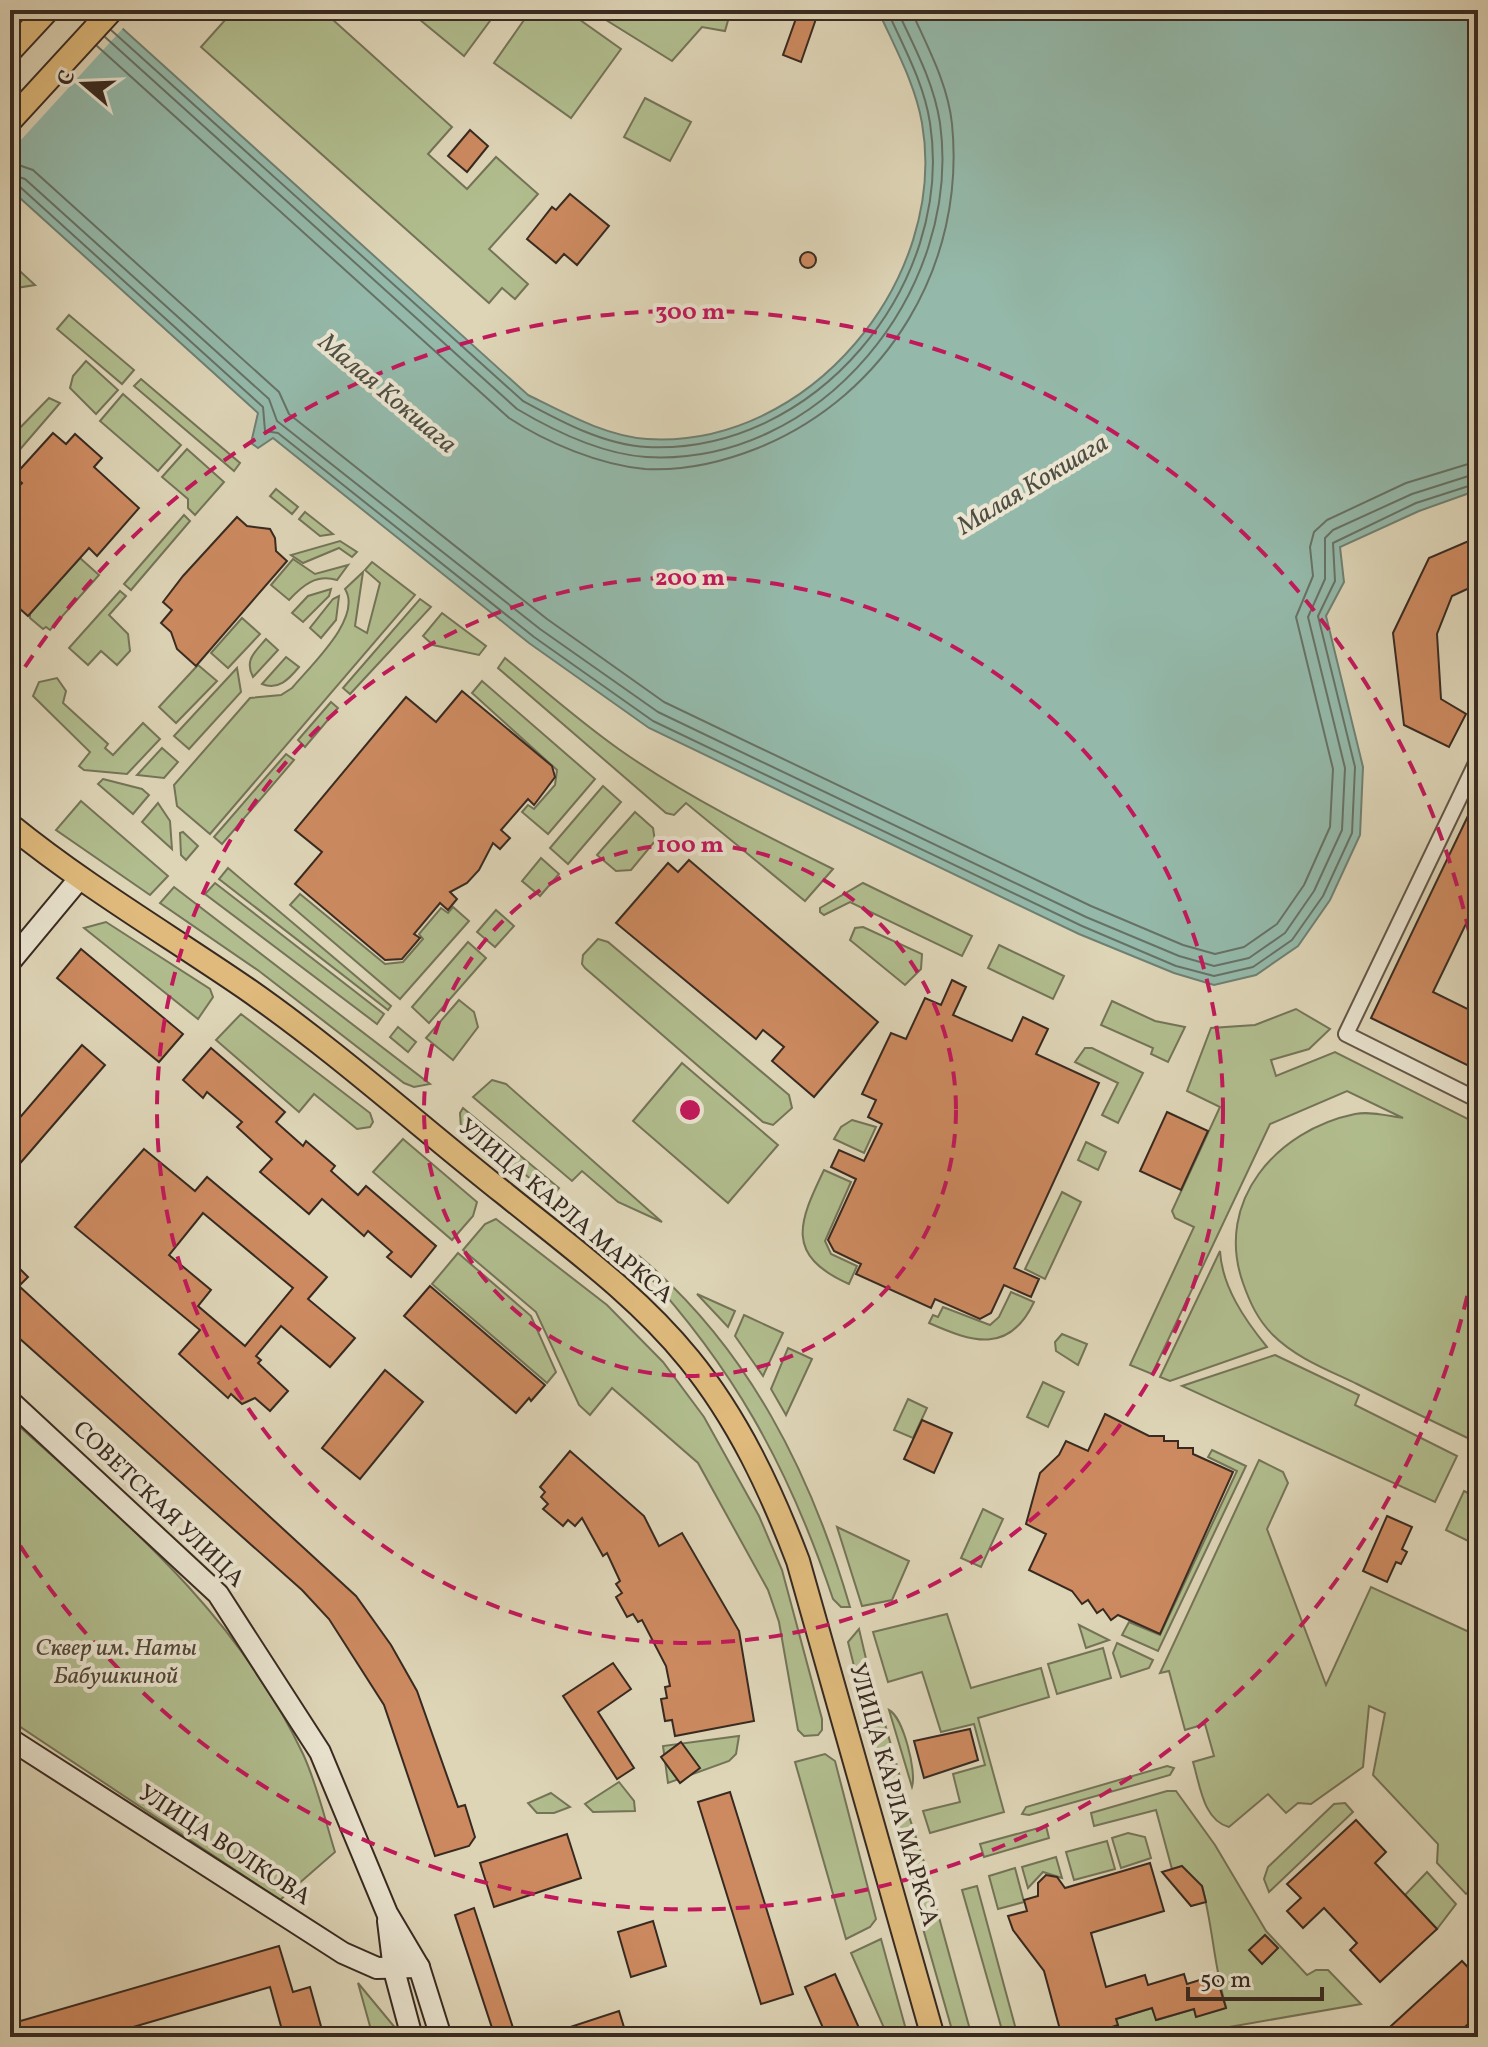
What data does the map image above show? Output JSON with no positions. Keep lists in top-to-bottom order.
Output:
{
  "streets": {
    "main road": ["УЛИЦА КАРЛА МАРКСА"],
    "street": ["СОВЕТСКАЯ УЛИЦА", "УЛИЦА ВОЛКОВА"]
  },
  "crossings": [
    ["СОВЕТСКАЯ УЛИЦА", "УЛИЦА ВОЛКОВА"]
  ],
  "water": ["Малая Кокшага"],
  "parks": ["Сквер им. Наты Бабушкиной"],
  "scale_bar": "50 m",
  "north": "left",
  "rings": ["300 m", "200 m", "100 m"]
}
